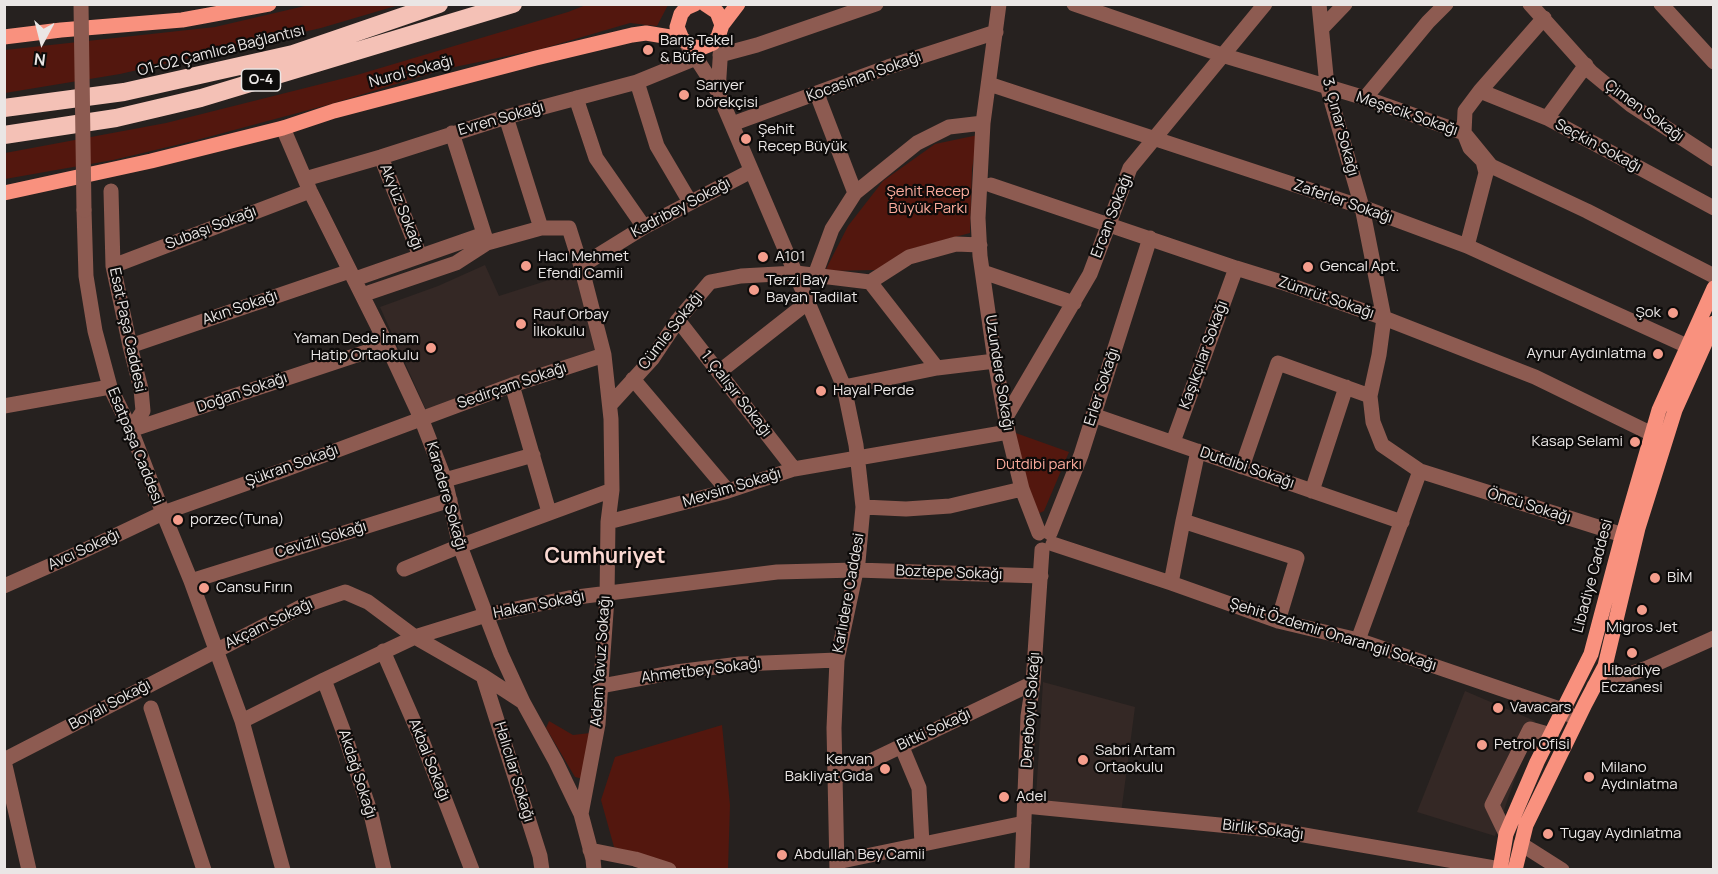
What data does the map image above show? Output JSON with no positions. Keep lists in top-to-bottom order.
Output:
{
  "streets": {
    "highway": ["O1-O2 Çamlıca Bağlantısı", "O-4"],
    "main road": ["Nurol Sokağı", "Libadiye Caddesi"],
    "street": [
      "Kocasinan Sokağı",
      "Çimen Sokağı",
      "Meşecik Sokağı",
      "Evren Sokağı",
      "3. Çınar Sokağı",
      "Seçkin Sokağı",
      "Zaferler Sokağı",
      "Akyüz Sokağı",
      "Kadribey Sokağı",
      "Ercan Sokağı",
      "Subaşı Sokağı",
      "Zümrüt Sokağı",
      "Akın Sokağı",
      "Esat Paşa Caddesi",
      "Cümle Sokağı",
      "Kaşıkçılar Sokağı",
      "Uzundere Sokağı",
      "Sedirçam Sokağı",
      "Erler Sokağı",
      "Doğan Sokağı",
      "1. Çalışır Sokağı",
      "Esatpaşa Caddesi",
      "Şükran Sokağı",
      "Dutdibi Sokağı",
      "Mevsim Sokağı",
      "Karadere Sokağı",
      "Öncü Sokağı",
      "Cevizli Sokağı",
      "Avcı Sokağı",
      "Boztepe Sokağı",
      "Karlıdere Caddesi",
      "Hakan Sokağı",
      "Akçam Sokağı",
      "Şehit Özdemir Onarangil Sokağı",
      "Adem Yavuz Sokağı",
      "Ahmetbey Sokağı",
      "Boyalı Sokağı",
      "Dereboyu Sokağı",
      "Bitki Sokağı",
      "Akbal Sokağı",
      "Halıcılar Sokağı",
      "Akdağ Sokağı",
      "Birlik Sokağı"
    ]
  },
  "crossings": [
    ["Nurol Sokağı", "Karadere Sokağı"],
    ["Nurol Sokağı", "Karlıdere Caddesi"],
    ["Kocasinan Sokağı", "Uzundere Sokağı"],
    ["Kocasinan Sokağı", "Karlıdere Caddesi"],
    ["Meşecik Sokağı", "3. Çınar Sokağı"],
    ["Meşecik Sokağı", "Ercan Sokağı"],
    ["Evren Sokağı", "Akyüz Sokağı"],
    ["Evren Sokağı", "Subaşı Sokağı"],
    ["Evren Sokağı", "Karadere Sokağı"],
    ["Evren Sokağı", "Karlıdere Caddesi"],
    ["3. Çınar Sokağı", "Zaferler Sokağı"],
    ["3. Çınar Sokağı", "Zümrüt Sokağı"],
    ["3. Çınar Sokağı", "Öncü Sokağı"],
    ["Zaferler Sokağı", "Ercan Sokağı"],
    ["Zaferler Sokağı", "Uzundere Sokağı"],
    ["Zaferler Sokağı", "Libadiye Caddesi"],
    ["Akyüz Sokağı", "Adem Yavuz Sokağı"],
    ["Kadribey Sokağı", "Karlıdere Caddesi"],
    ["Kadribey Sokağı", "Adem Yavuz Sokağı"],
    ["Ercan Sokağı", "Zümrüt Sokağı"],
    ["Ercan Sokağı", "Uzundere Sokağı"],
    ["Subaşı Sokağı", "Esat Paşa Caddesi"],
    ["Subaşı Sokağı", "Karadere Sokağı"],
    ["Zümrüt Sokağı", "Kaşıkçılar Sokağı"],
    ["Zümrüt Sokağı", "Uzundere Sokağı"],
    ["Zümrüt Sokağı", "Erler Sokağı"],
    ["Zümrüt Sokağı", "Öncü Sokağı"],
    ["Zümrüt Sokağı", "Libadiye Caddesi"],
    ["Akın Sokağı", "Esat Paşa Caddesi"],
    ["Akın Sokağı", "Karadere Sokağı"],
    ["Akın Sokağı", "Adem Yavuz Sokağı"],
    ["Esat Paşa Caddesi", "Doğan Sokağı"],
    ["Esat Paşa Caddesi", "Esatpaşa Caddesi"],
    ["Cümle Sokağı", "1. Çalışır Sokağı"],
    ["Cümle Sokağı", "Karlıdere Caddesi"],
    ["Cümle Sokağı", "Adem Yavuz Sokağı"],
    ["Kaşıkçılar Sokağı", "Dutdibi Sokağı"],
    ["Uzundere Sokağı", "Erler Sokağı"],
    ["Uzundere Sokağı", "Şehit Özdemir Onarangil Sokağı"],
    ["Uzundere Sokağı", "Dereboyu Sokağı"],
    ["Sedirçam Sokağı", "Şükran Sokağı"],
    ["Sedirçam Sokağı", "Karadere Sokağı"],
    ["Sedirçam Sokağı", "Adem Yavuz Sokağı"],
    ["Erler Sokağı", "Dutdibi Sokağı"],
    ["Erler Sokağı", "Şehit Özdemir Onarangil Sokağı"],
    ["Erler Sokağı", "Dereboyu Sokağı"],
    ["Doğan Sokağı", "Esatpaşa Caddesi"],
    ["Doğan Sokağı", "Karadere Sokağı"],
    ["1. Çalışır Sokağı", "Mevsim Sokağı"],
    ["Esatpaşa Caddesi", "Şükran Sokağı"],
    ["Esatpaşa Caddesi", "Cevizli Sokağı"],
    ["Esatpaşa Caddesi", "Avcı Sokağı"],
    ["Esatpaşa Caddesi", "Hakan Sokağı"],
    ["Esatpaşa Caddesi", "Akçam Sokağı"],
    ["Esatpaşa Caddesi", "Boyalı Sokağı"],
    ["Şükran Sokağı", "Karadere Sokağı"],
    ["Şükran Sokağı", "Avcı Sokağı"],
    ["Mevsim Sokağı", "Karlıdere Caddesi"],
    ["Mevsim Sokağı", "Adem Yavuz Sokağı"],
    ["Karadere Sokağı", "Cevizli Sokağı"],
    ["Karadere Sokağı", "Hakan Sokağı"],
    ["Karadere Sokağı", "Adem Yavuz Sokağı"],
    ["Öncü Sokağı", "Libadiye Caddesi"],
    ["Boztepe Sokağı", "Karlıdere Caddesi"],
    ["Boztepe Sokağı", "Hakan Sokağı"],
    ["Boztepe Sokağı", "Dereboyu Sokağı"],
    ["Libadiye Caddesi", "Şehit Özdemir Onarangil Sokağı"],
    ["Libadiye Caddesi", "Birlik Sokağı"],
    ["Karlıdere Caddesi", "Hakan Sokağı"],
    ["Karlıdere Caddesi", "Ahmetbey Sokağı"],
    ["Karlıdere Caddesi", "Bitki Sokağı"],
    ["Hakan Sokağı", "Akçam Sokağı"],
    ["Hakan Sokağı", "Adem Yavuz Sokağı"],
    ["Hakan Sokağı", "Akbal Sokağı"],
    ["Hakan Sokağı", "Akdağ Sokağı"],
    ["Akçam Sokağı", "Boyalı Sokağı"],
    ["Şehit Özdemir Onarangil Sokağı", "Dereboyu Sokağı"],
    ["Adem Yavuz Sokağı", "Ahmetbey Sokağı"],
    ["Dereboyu Sokağı", "Bitki Sokağı"],
    ["Dereboyu Sokağı", "Birlik Sokağı"]
  ],
  "districts": ["Cumhuriyet"],
  "parks": ["Şehit Recep Büyük Parkı", "Dutdibi parkı"],
  "places": [
    "Barış Tekel & Büfe",
    "Sarıyer börekçisi",
    "Şehit Recep Büyük",
    "A101",
    "Hacı Mehmet Efendi Camii",
    "Gencal Apt.",
    "Terzi Bay Bayan Tadilat",
    "Şok",
    "Rauf Orbay İlkokulu",
    "Yaman Dede İmam Hatip Ortaokulu",
    "Aynur Aydınlatma",
    "Hayal Perde",
    "Kasap Selami",
    "porzec(Tuna)",
    "BİM",
    "Cansu Fırın",
    "Migros Jet",
    "Libadiye Eczanesi",
    "Vavacars",
    "Petrol Ofisi",
    "Sabri Artam Ortaokulu",
    "Kervan Bakliyat Gıda",
    "Milano Aydınlatma",
    "Adel",
    "Tugay Aydınlatma",
    "Abdullah Bey Camii"
  ],
  "north": "bottom"
}
